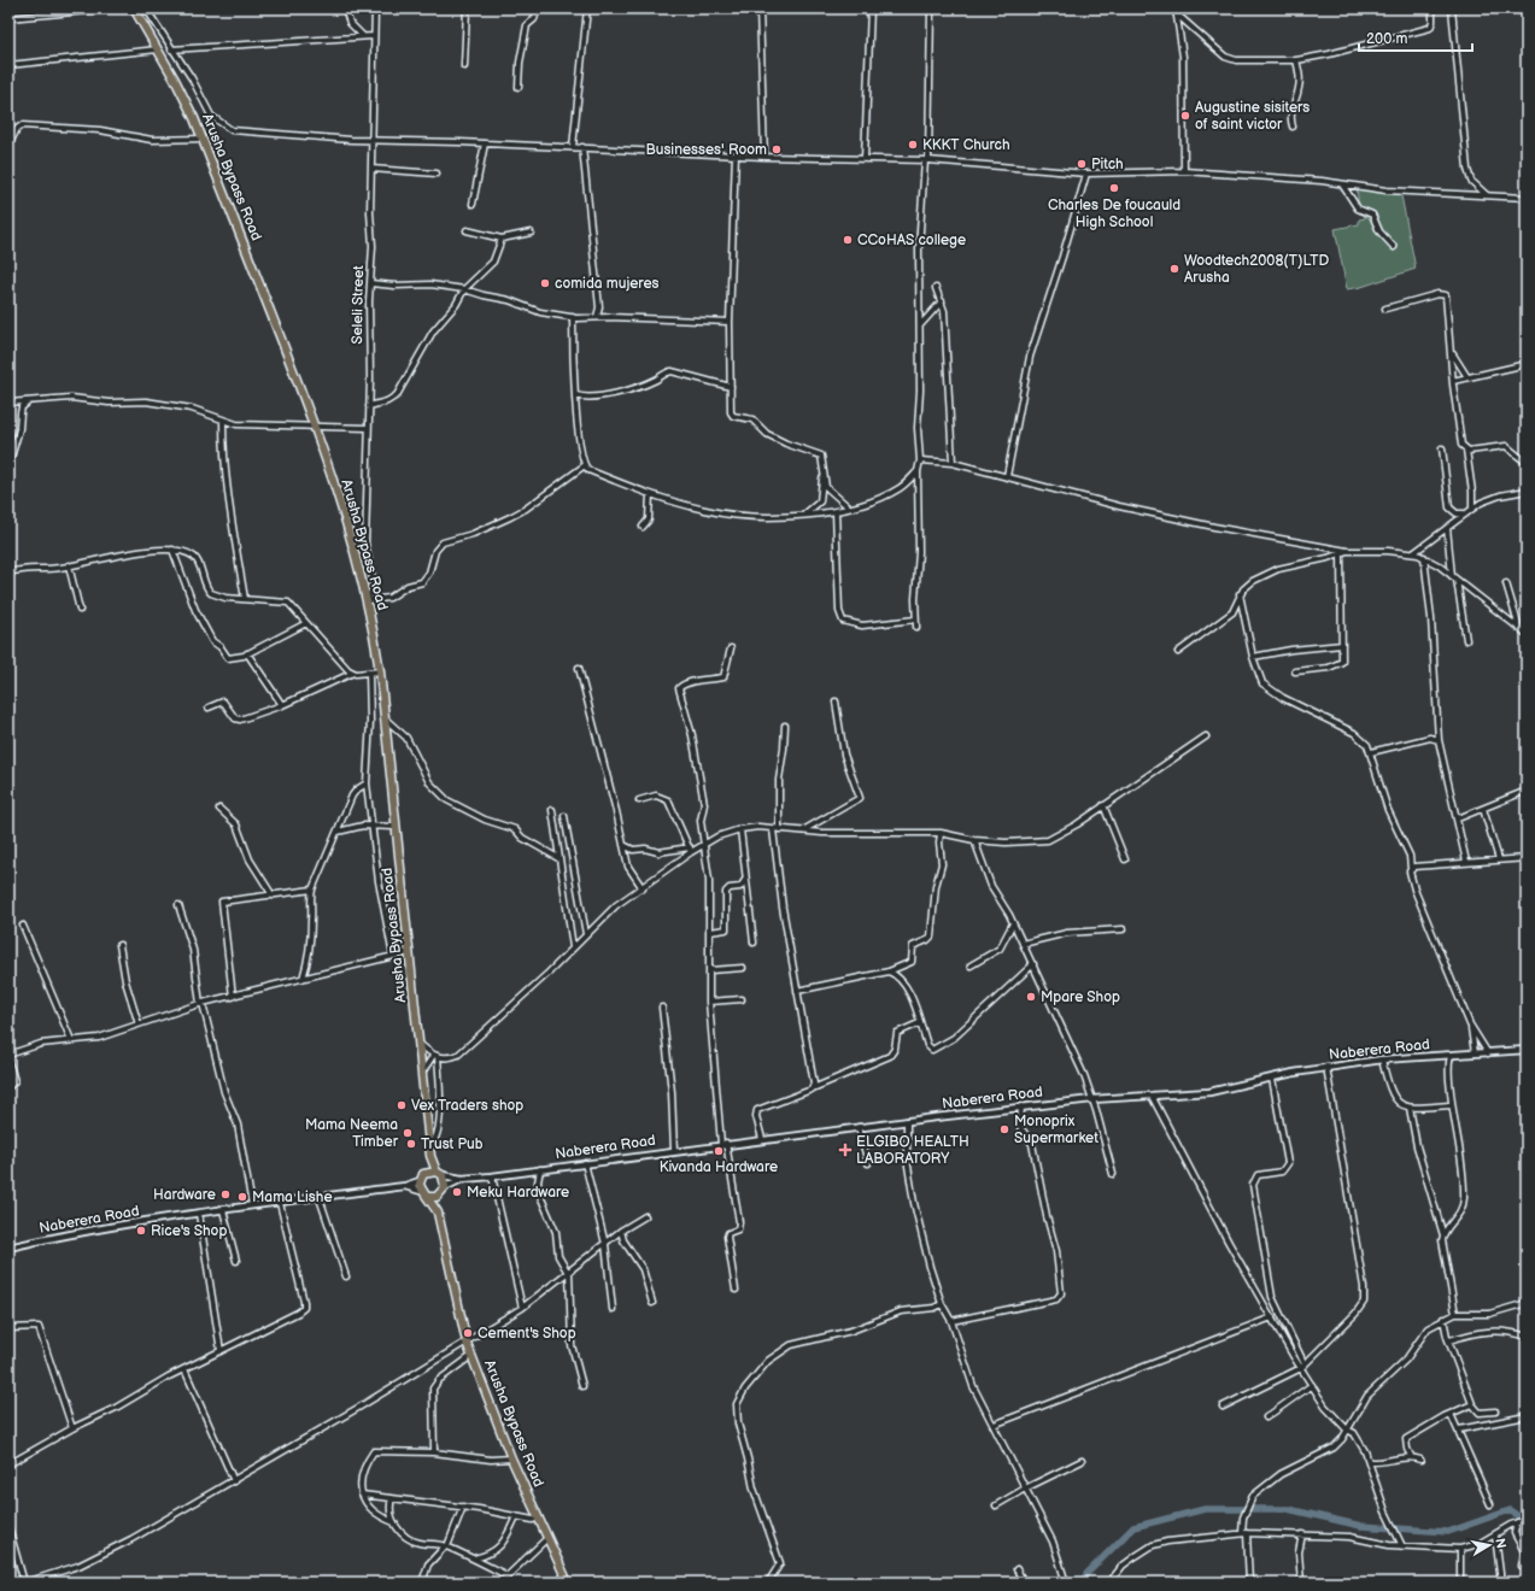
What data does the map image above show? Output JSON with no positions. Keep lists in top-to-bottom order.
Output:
{
  "streets": {
    "main road": ["Arusha Bypass Road"],
    "street": ["Seleli Street", "Naberera Road"]
  },
  "crossings": [
    ["Arusha Bypass Road", "Seleli Street"],
    ["Arusha Bypass Road", "Naberera Road"]
  ],
  "places": {
    "other": [
      "Augustine sisiters of saint victor",
      "KKKT Church",
      "Businesses' Room",
      "Pitch",
      "Charles De foucauld High School",
      "CCoHAS college",
      "Woodtech2008(T)LTD Arusha",
      "comida mujeres",
      "Mpare Shop",
      "Vex Traders shop",
      "Monoprix Supermarket",
      "Mama Neema Timber",
      "Trust Pub",
      "Kivanda Hardware",
      "Meku Hardware",
      "Hardware",
      "Mama Lishe",
      "Rice's Shop",
      "Cement's Shop"
    ],
    "health": ["ELGIBO HEALTH LABORATORY"]
  },
  "scale_bar": "200 m",
  "north": "right"
}
